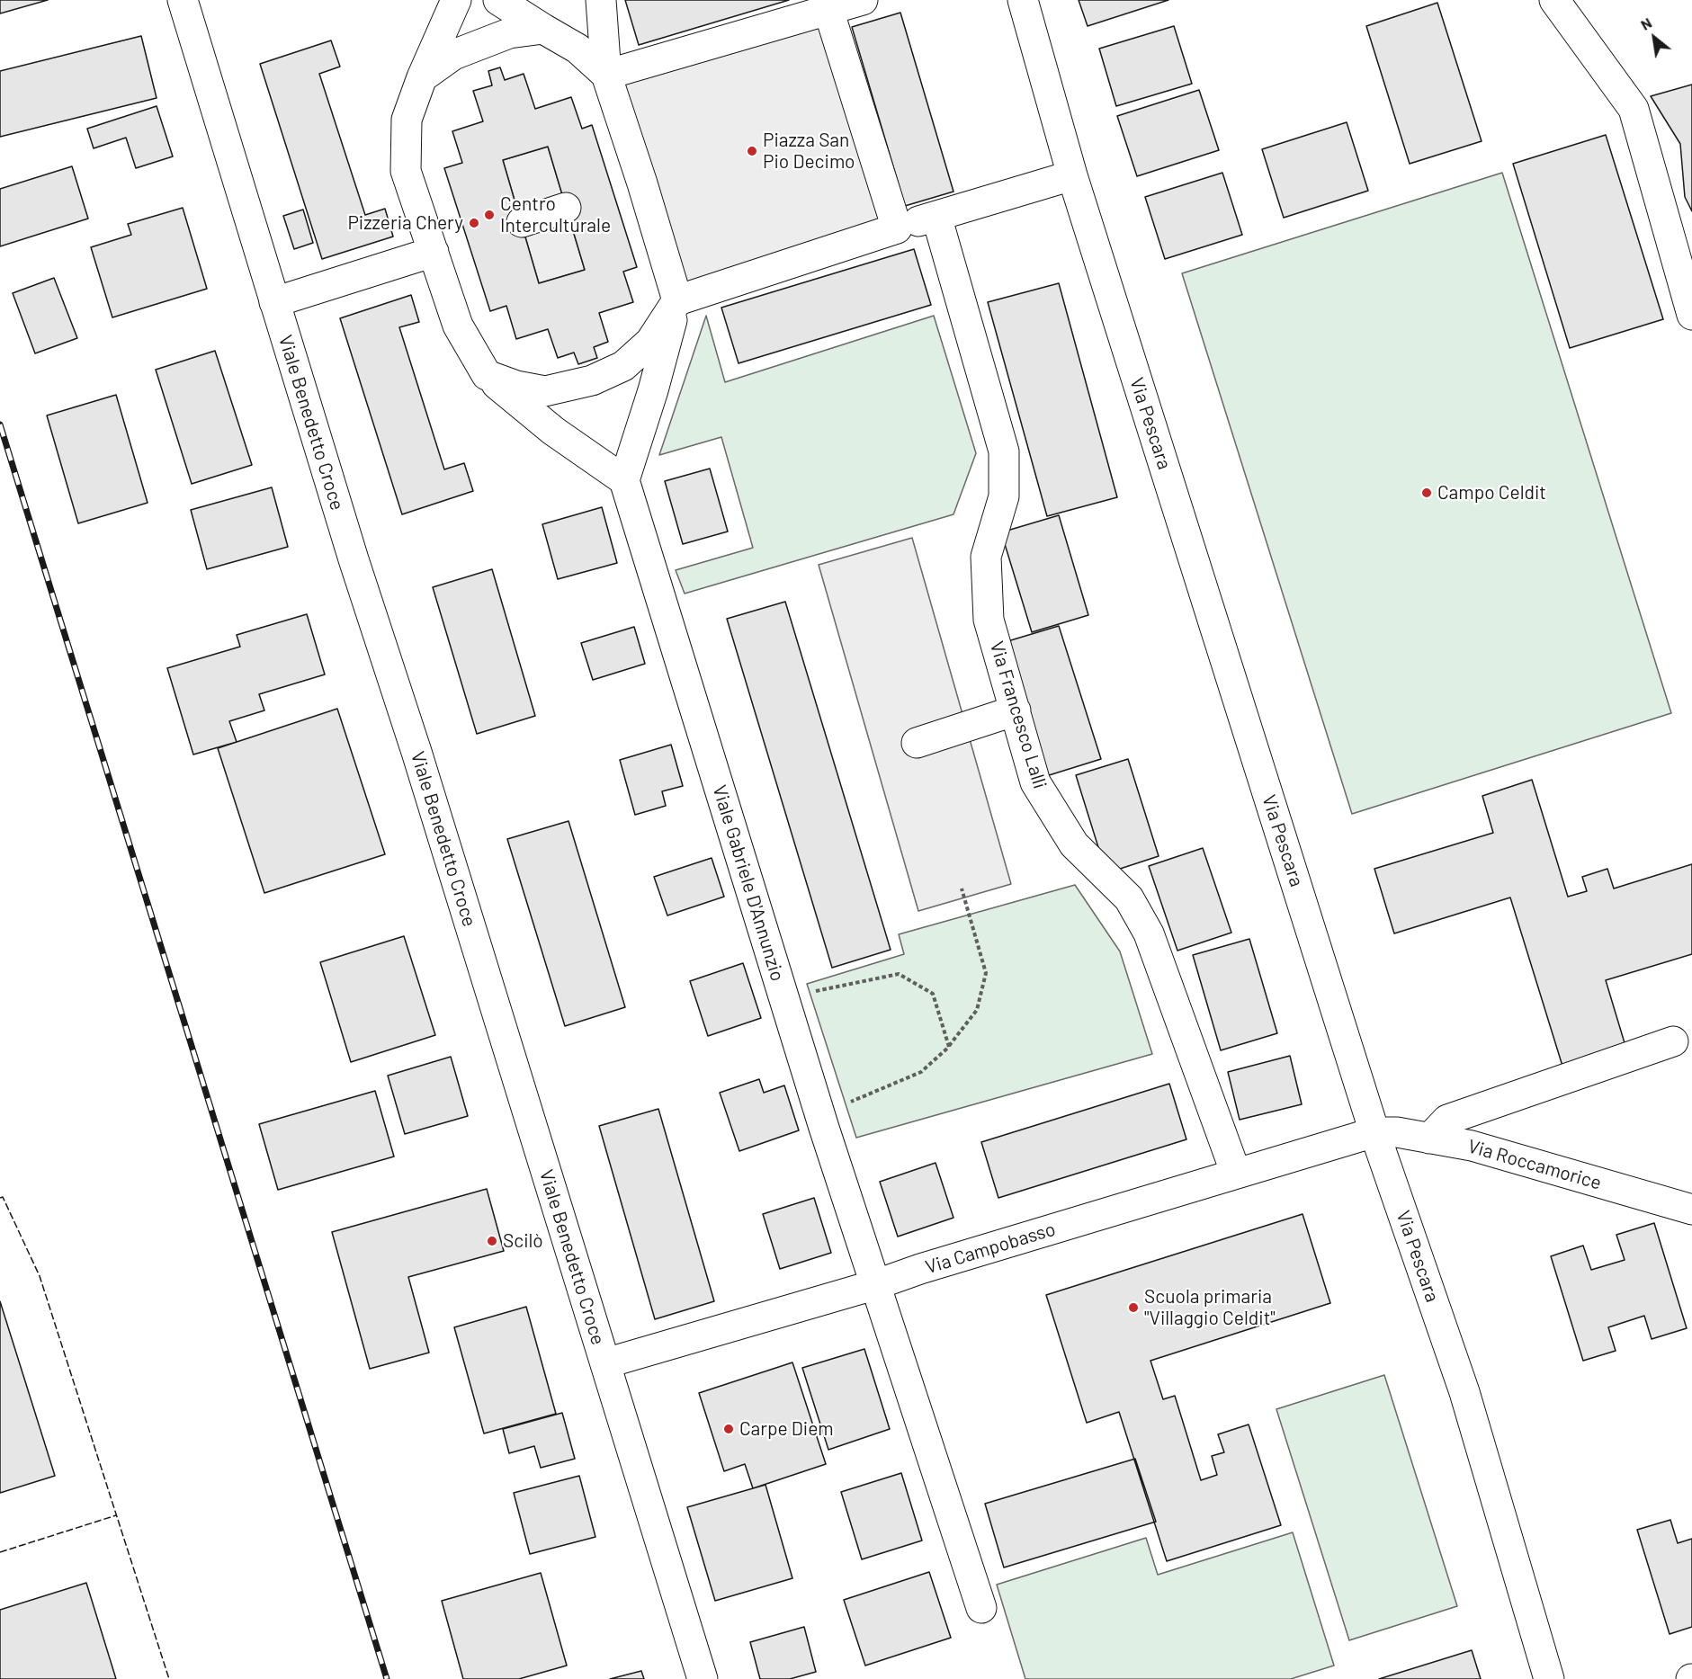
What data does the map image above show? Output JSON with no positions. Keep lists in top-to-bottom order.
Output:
{
  "streets": {
    "street": [
      "Viale Benedetto Croce",
      "Via Pescara",
      "Via Francesco Lalli",
      "Viale Gabriele D'Annunzio",
      "Via Roccamorice",
      "Via Campobasso"
    ]
  },
  "crossings": [
    ["Viale Benedetto Croce", "Via Campobasso"],
    ["Via Pescara", "Via Roccamorice"],
    ["Via Pescara", "Via Campobasso"],
    ["Via Francesco Lalli", "Via Campobasso"],
    ["Viale Gabriele D'Annunzio", "Via Campobasso"],
    ["Via Roccamorice", "Via Campobasso"]
  ],
  "places": [
    "Piazza San Pio Decimo",
    "Centro Interculturale",
    "Pizzeria Chery",
    "Campo Celdit",
    "Scilò",
    "Scuola primaria \"Villaggio Celdit\"",
    "Carpe Diem"
  ],
  "north": "top left"
}
